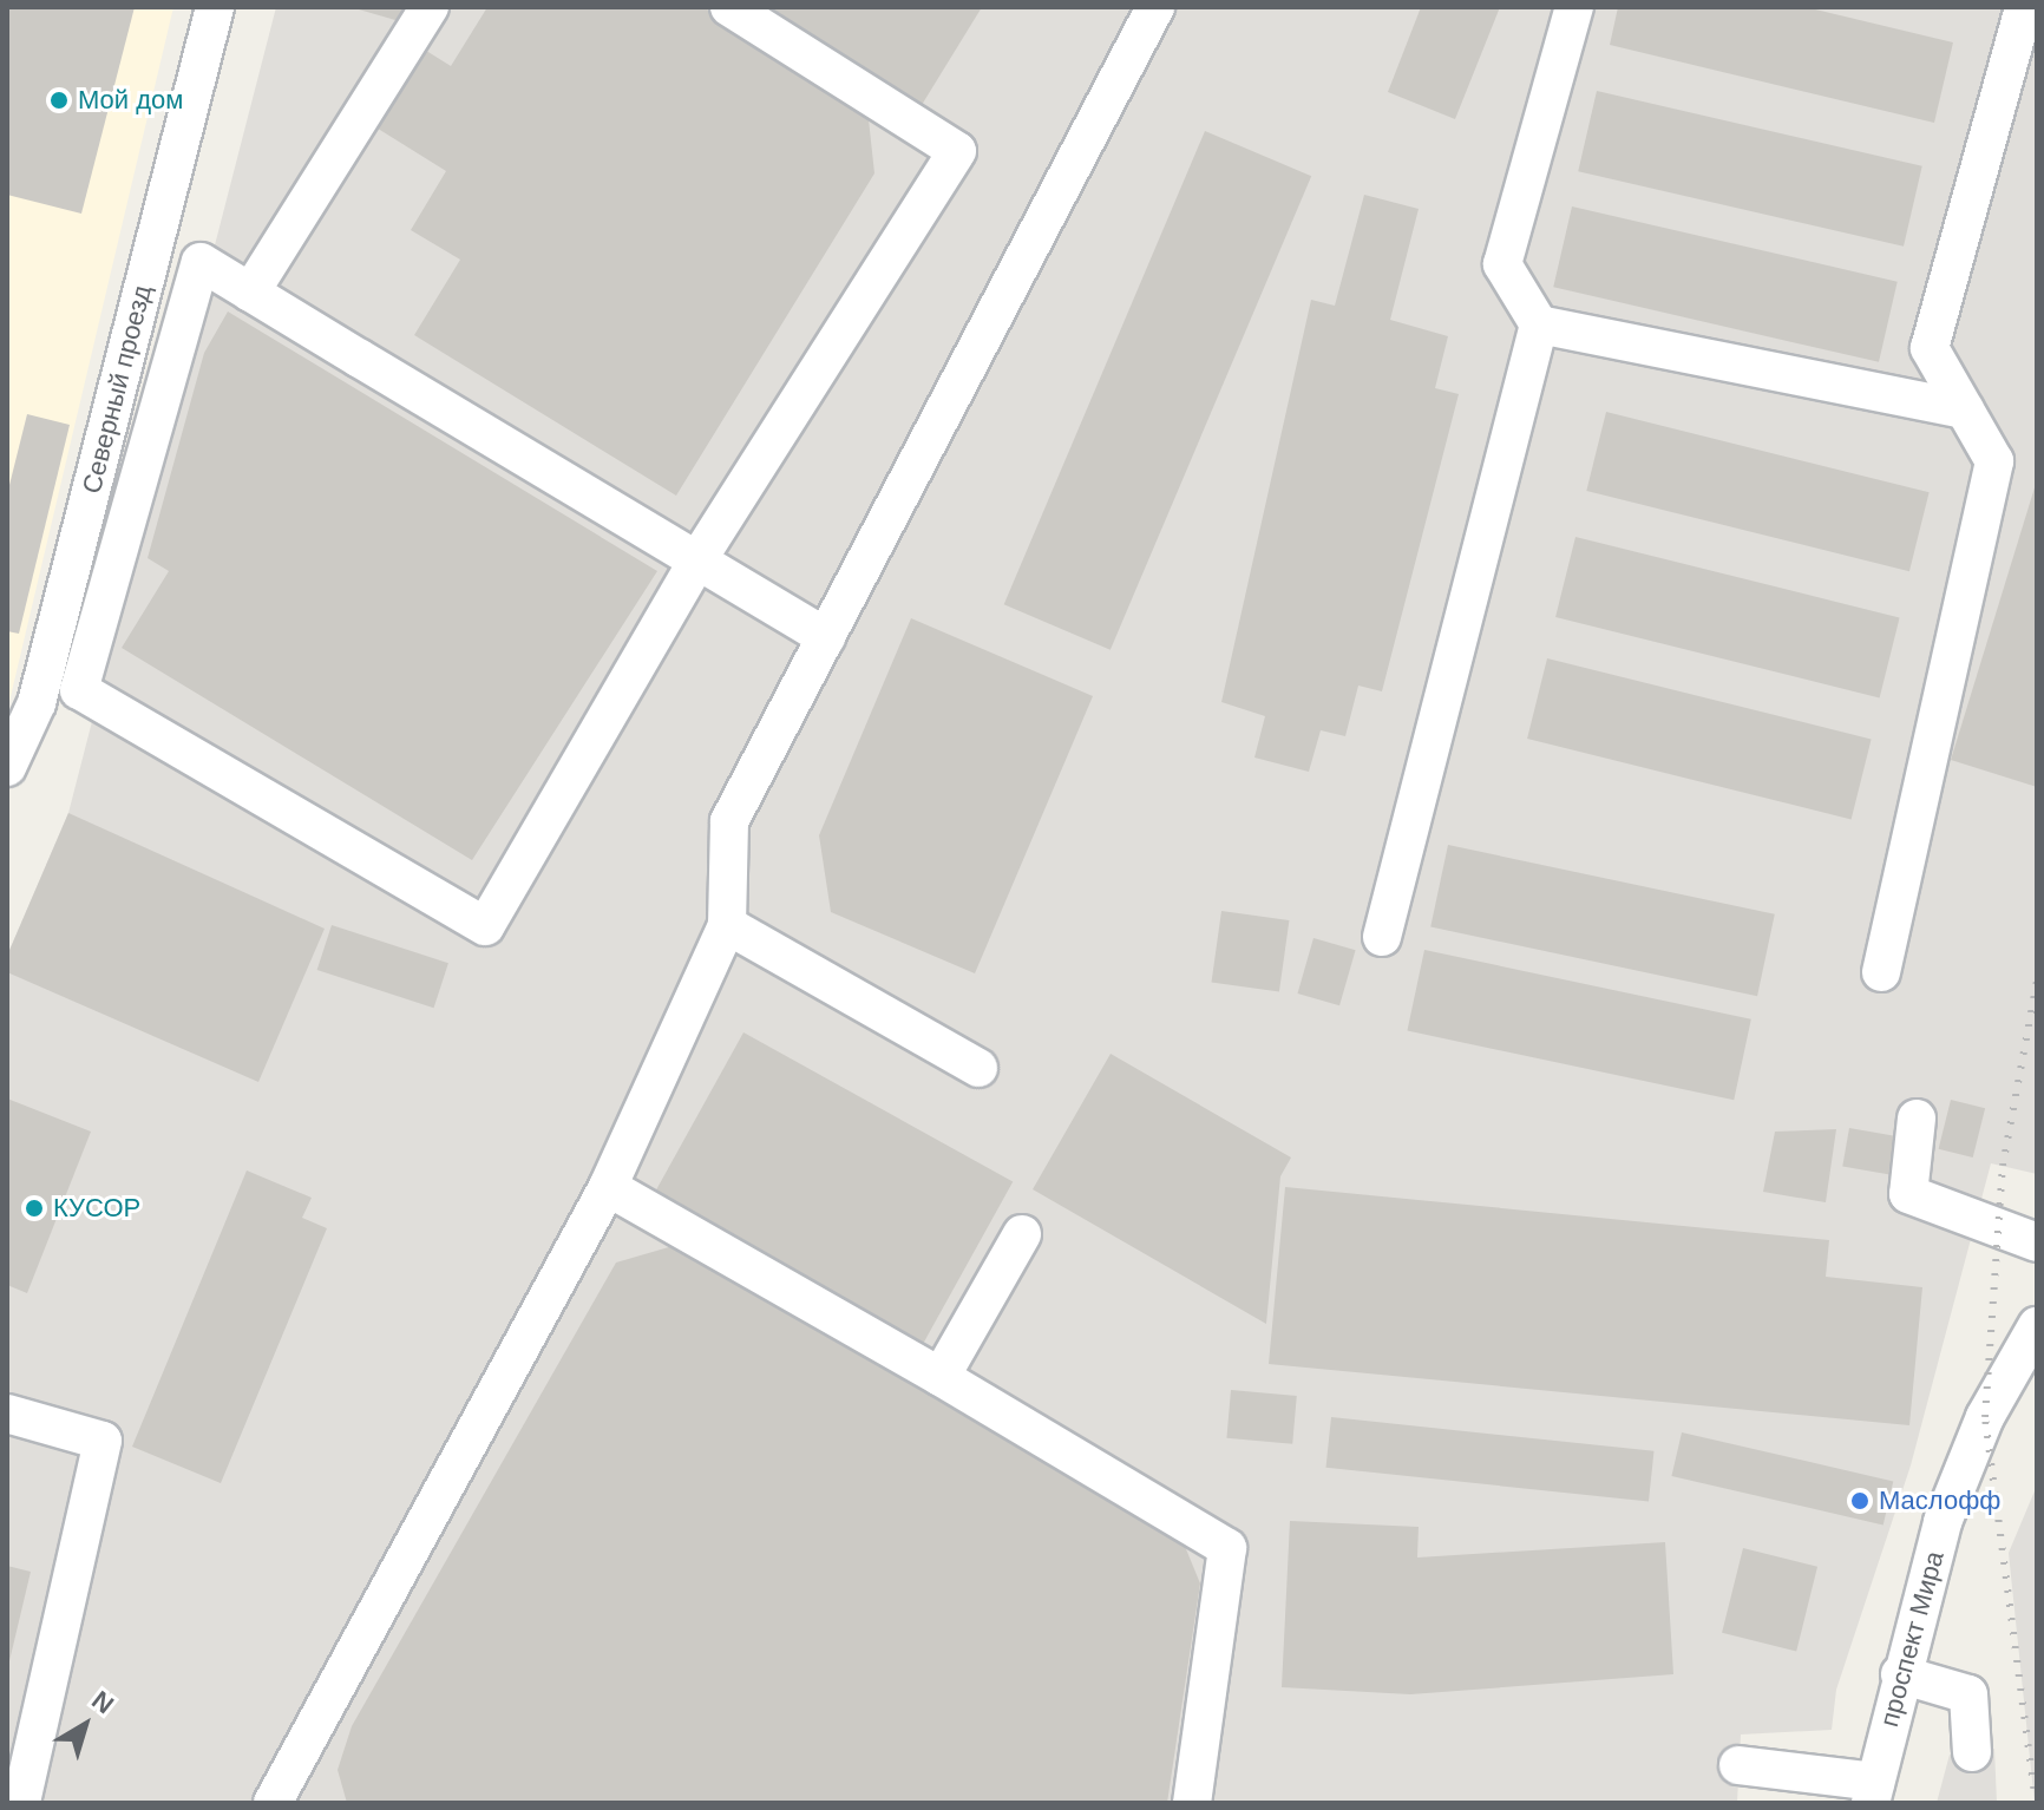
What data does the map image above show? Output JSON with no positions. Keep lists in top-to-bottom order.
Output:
{
  "streets": {
    "street": ["Северный проезд", "проспект Мира"]
  },
  "places": ["Мой дом", "КУСОР", "Маслофф"],
  "north": "top right"
}
